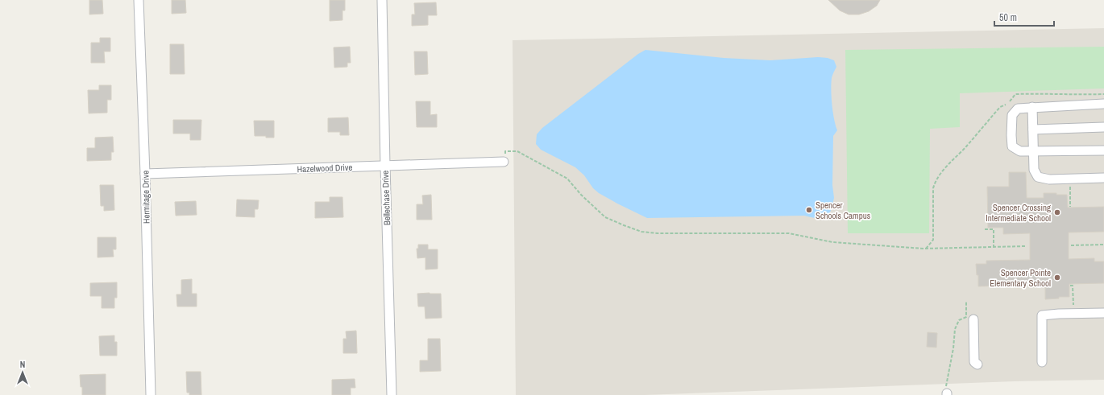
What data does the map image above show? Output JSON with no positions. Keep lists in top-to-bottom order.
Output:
{
  "streets": {
    "street": ["Hazelwood Drive", "Hermitage Drive", "Bellechase Drive"]
  },
  "crossings": [
    ["Hazelwood Drive", "Hermitage Drive"],
    ["Hazelwood Drive", "Bellechase Drive"]
  ],
  "places": ["Spencer Schools Campus", "Spencer Crossing Intermediate School", "Spencer Pointe Elementary School"],
  "scale_bar": "50 m",
  "north": "top"
}
